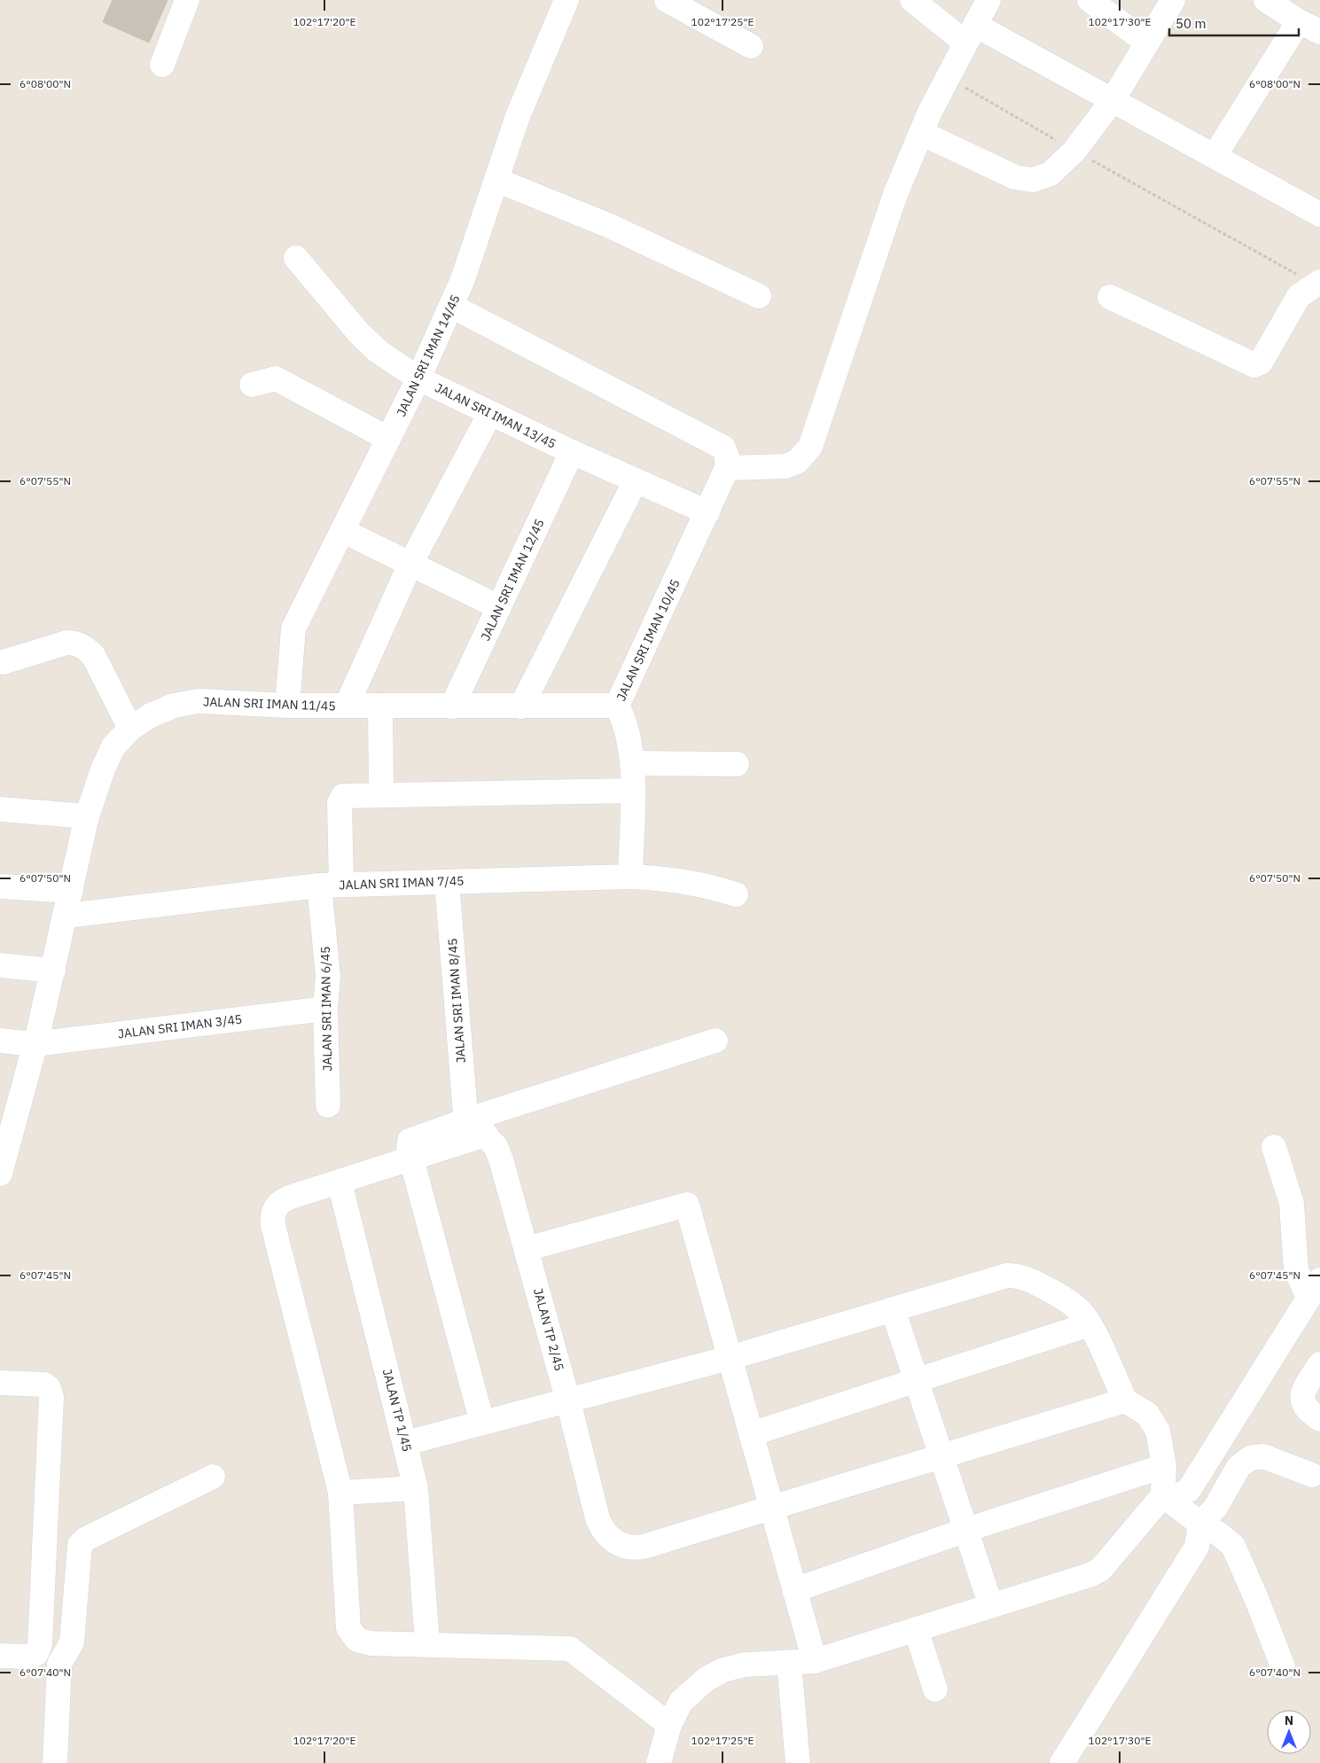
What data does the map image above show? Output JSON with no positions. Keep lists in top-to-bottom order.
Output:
{
  "streets": {
    "street": [
      "JALAN SRI IMAN 14/45",
      "JALAN SRI IMAN 13/45",
      "JALAN SRI IMAN 12/45",
      "JALAN SRI IMAN 10/45",
      "JALAN SRI IMAN 11/45",
      "JALAN SRI IMAN 7/45",
      "JALAN SRI IMAN 8/45",
      "JALAN SRI IMAN 6/45",
      "JALAN SRI IMAN 3/45",
      "JALAN TP 2/45",
      "JALAN TP 1/45"
    ]
  },
  "crossings": [
    ["JALAN SRI IMAN 14/45", "JALAN SRI IMAN 13/45"],
    ["JALAN SRI IMAN 14/45", "JALAN SRI IMAN 11/45"],
    ["JALAN SRI IMAN 13/45", "JALAN SRI IMAN 12/45"],
    ["JALAN SRI IMAN 13/45", "JALAN SRI IMAN 10/45"],
    ["JALAN SRI IMAN 12/45", "JALAN SRI IMAN 11/45"],
    ["JALAN SRI IMAN 10/45", "JALAN SRI IMAN 11/45"],
    ["JALAN SRI IMAN 10/45", "JALAN SRI IMAN 7/45"],
    ["JALAN SRI IMAN 11/45", "JALAN SRI IMAN 7/45"],
    ["JALAN SRI IMAN 11/45", "JALAN SRI IMAN 3/45"],
    ["JALAN SRI IMAN 7/45", "JALAN SRI IMAN 8/45"],
    ["JALAN SRI IMAN 7/45", "JALAN SRI IMAN 6/45"],
    ["JALAN SRI IMAN 8/45", "JALAN TP 2/45"],
    ["JALAN SRI IMAN 6/45", "JALAN SRI IMAN 3/45"]
  ],
  "scale_bar": "50 m",
  "north": "top",
  "coordinates": [
    "102°17'20\"E",
    "102°17'25\"E",
    "102°17'30\"E",
    "6°08'00\"N",
    "6°07'55\"N",
    "6°07'50\"N",
    "6°07'45\"N",
    "6°07'40\"N"
  ]
}
